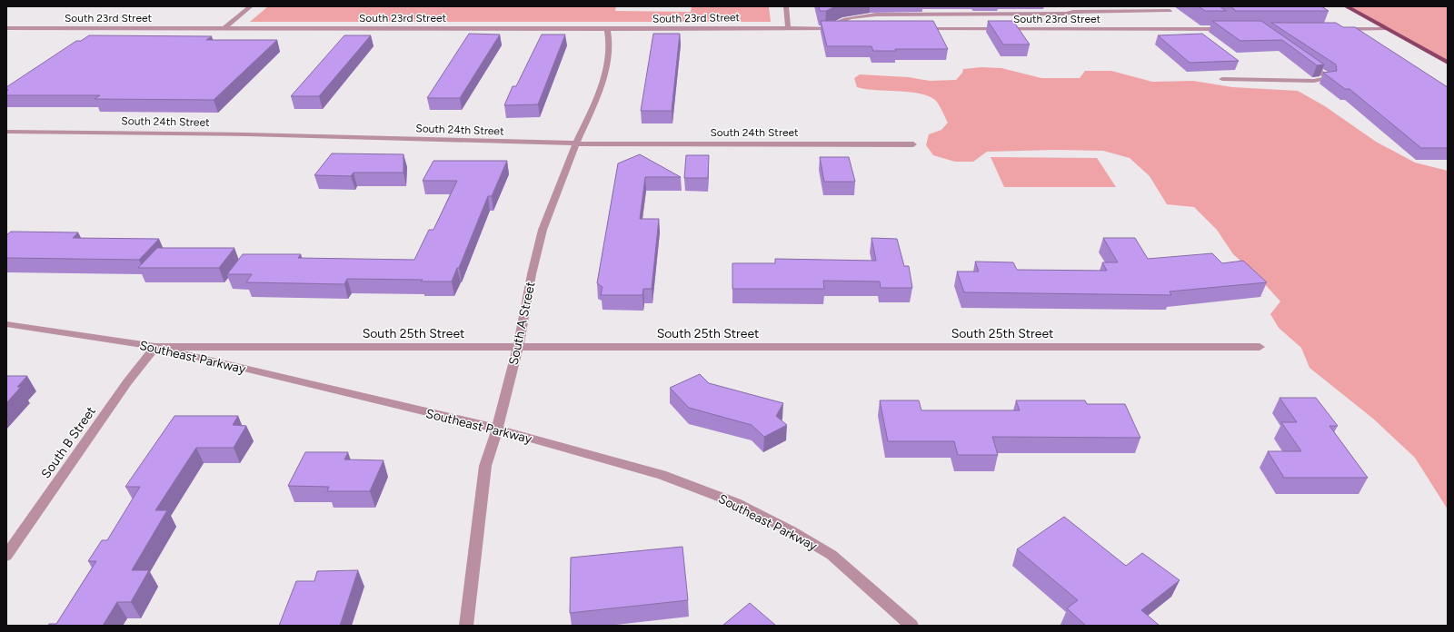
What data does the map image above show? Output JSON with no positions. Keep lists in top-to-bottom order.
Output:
{
  "streets": {
    "street": [
      "South 23rd Street",
      "South 24th Street",
      "South A Street",
      "South 25th Street",
      "Southeast Parkway",
      "South B Street"
    ]
  },
  "crossings": [
    ["South 23rd Street", "South A Street"],
    ["South 24th Street", "South A Street"],
    ["South A Street", "South 25th Street"],
    ["South A Street", "Southeast Parkway"],
    ["South 25th Street", "Southeast Parkway"],
    ["South 25th Street", "South B Street"],
    ["Southeast Parkway", "South B Street"]
  ]
}
